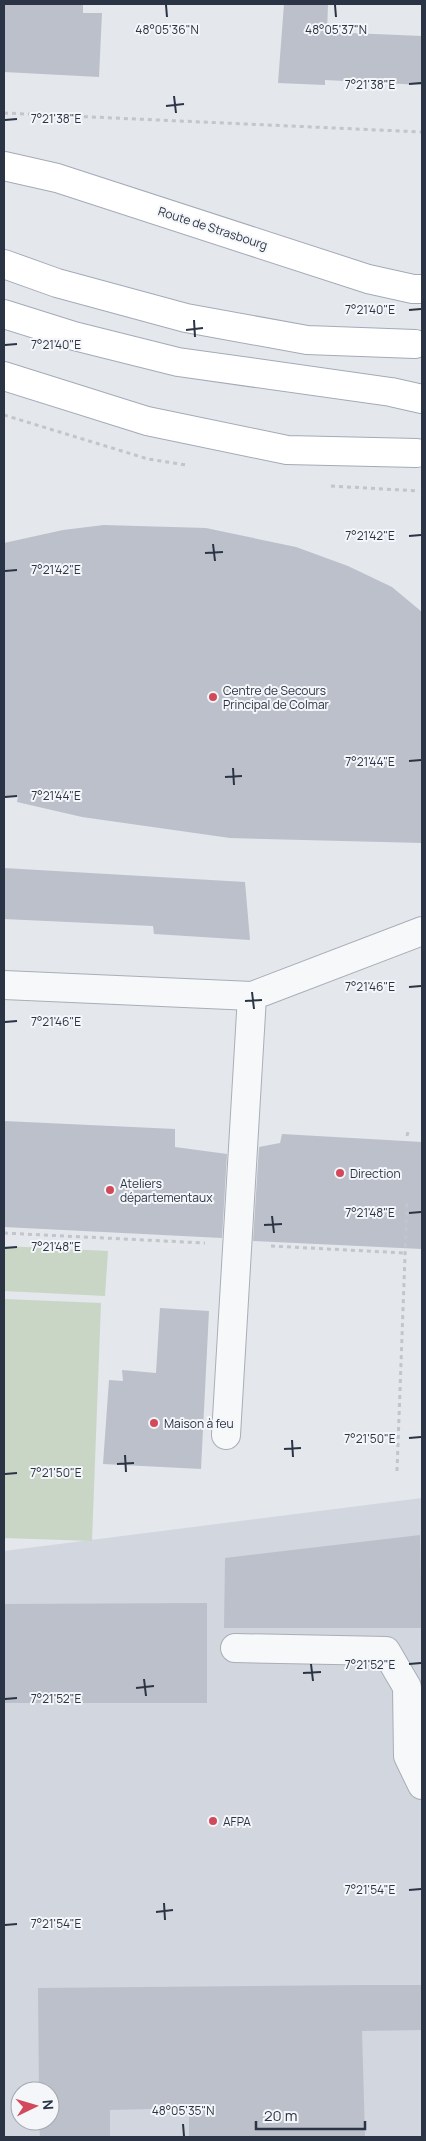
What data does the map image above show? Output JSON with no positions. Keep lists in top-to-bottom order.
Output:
{
  "streets": {
    "main road": ["Route de Strasbourg"]
  },
  "places": [
    "Centre de Secours Principal de Colmar",
    "Direction",
    "Ateliers départementaux",
    "Maison à feu",
    "AFPA"
  ],
  "scale_bar": "20 m",
  "north": "right",
  "coordinates": [
    "48°05'36\"N",
    "48°05'37\"N",
    "7°21'38\"E",
    "7°21'40\"E",
    "7°21'42\"E",
    "7°21'44\"E",
    "7°21'46\"E",
    "7°21'48\"E",
    "7°21'50\"E",
    "7°21'52\"E",
    "7°21'54\"E",
    "48°05'35\"N"
  ]
}
